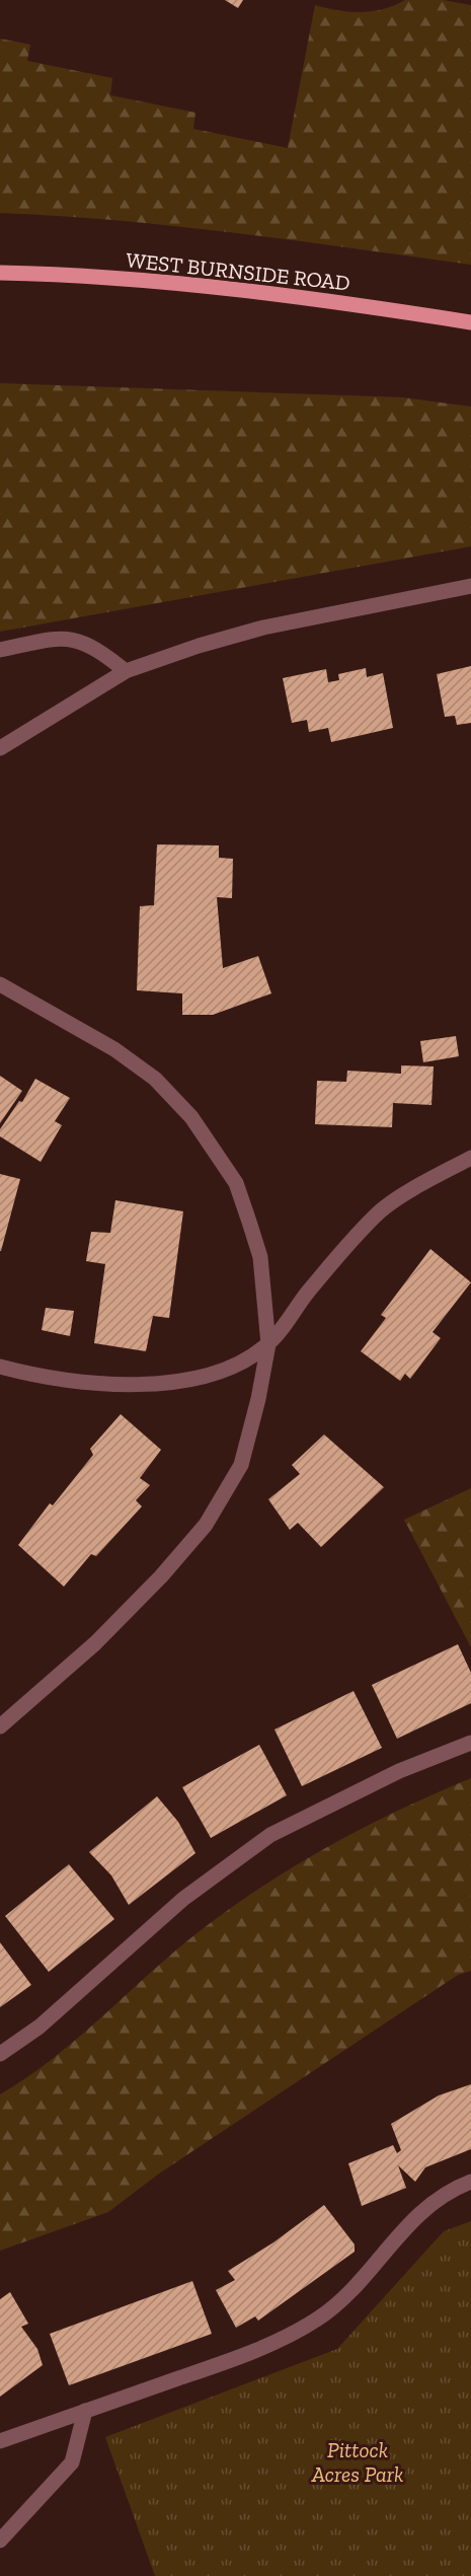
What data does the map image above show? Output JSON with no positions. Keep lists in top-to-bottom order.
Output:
{
  "streets": {
    "main road": ["WEST BURNSIDE ROAD"]
  },
  "parks": ["Pittock Acres Park"]
}
